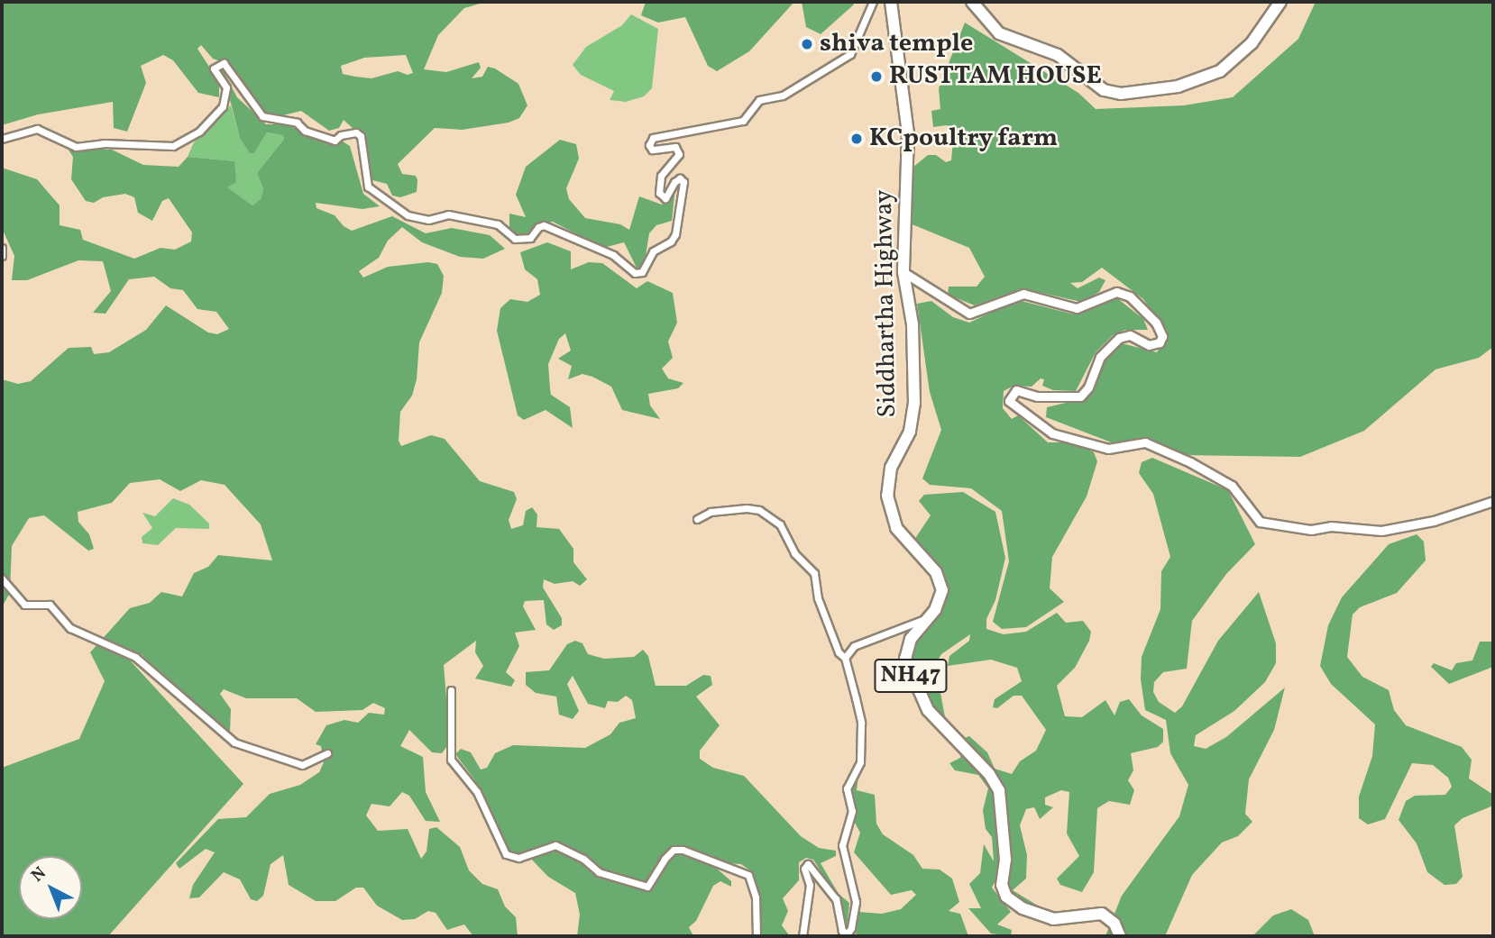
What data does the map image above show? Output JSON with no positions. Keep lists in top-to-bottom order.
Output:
{
  "streets": {
    "highway": ["Siddhartha Highway", "NH47"]
  },
  "places": ["shiva temple", "RUSTTAM HOUSE", "KCpoultry farm"],
  "north": "top left"
}
